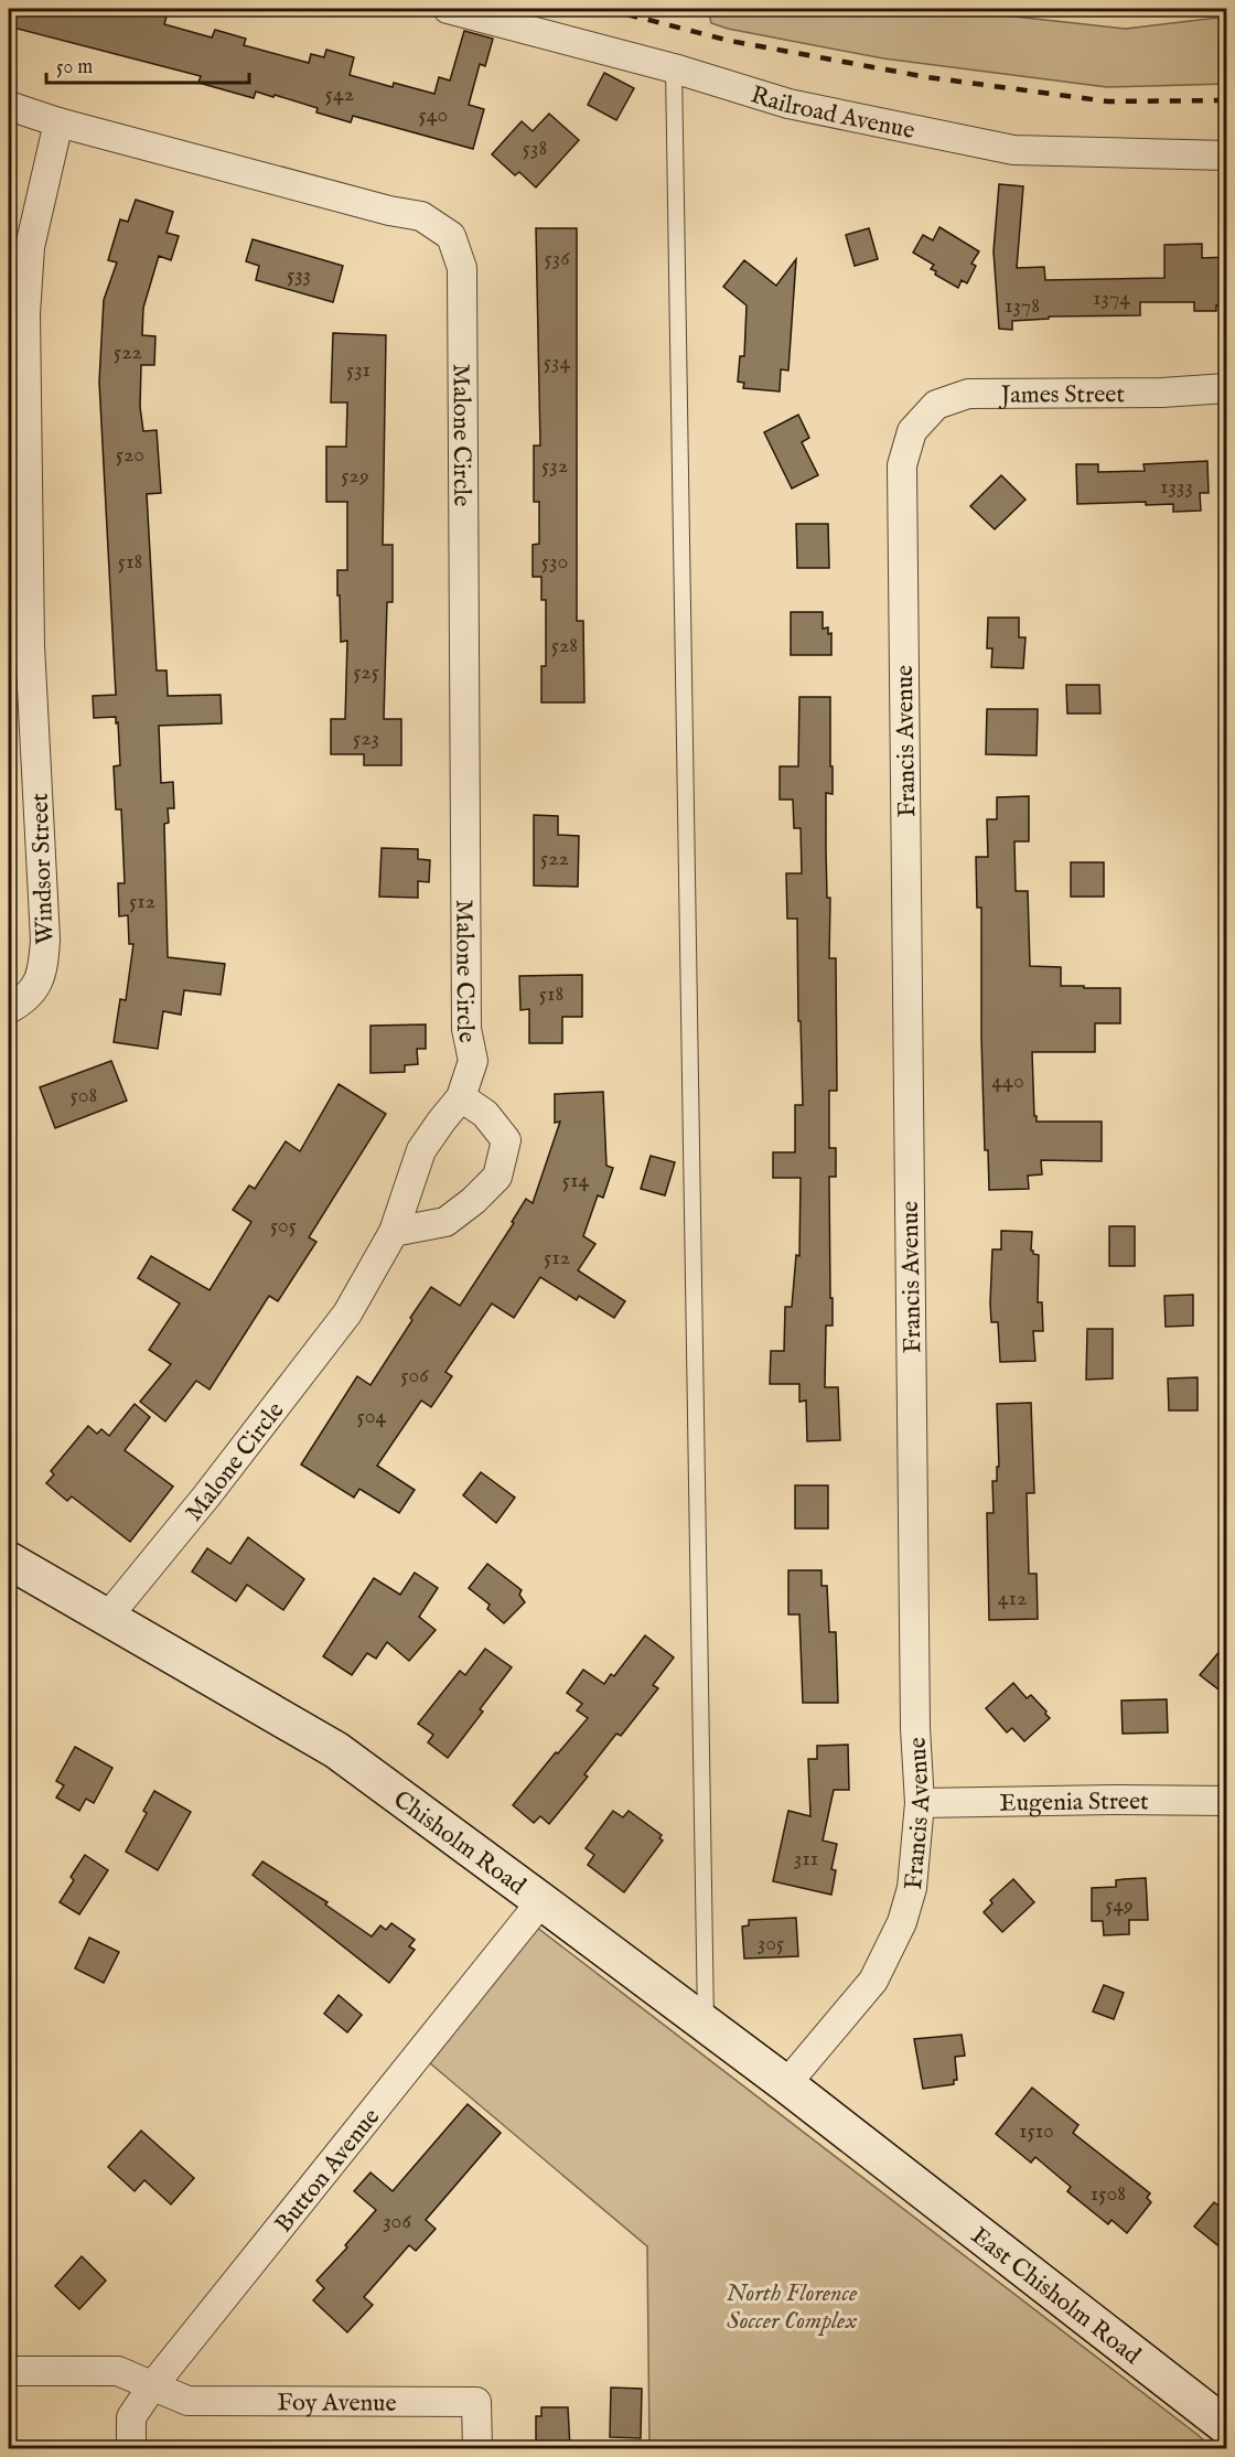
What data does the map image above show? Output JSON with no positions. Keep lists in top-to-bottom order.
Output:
{
  "streets": {
    "main road": ["Chisholm Road", "East Chisholm Road"],
    "street": [
      "Railroad Avenue",
      "James Street",
      "Malone Circle",
      "Francis Avenue",
      "Windsor Street",
      "Eugenia Street",
      "Button Avenue",
      "Foy Avenue"
    ]
  },
  "crossings": [
    ["James Street", "Francis Avenue"],
    ["Malone Circle", "Windsor Street"],
    ["Malone Circle", "Chisholm Road"],
    ["Francis Avenue", "Eugenia Street"],
    ["Francis Avenue", "Chisholm Road"],
    ["Chisholm Road", "Button Avenue"],
    ["Chisholm Road", "East Chisholm Road"],
    ["Button Avenue", "Foy Avenue"]
  ],
  "parks": ["North Florence Soccer Complex"],
  "house_numbers": [
    "542",
    "540",
    "538",
    "536",
    "533",
    "1374",
    "1378",
    "522",
    "534",
    "531",
    "520",
    "532",
    "529",
    "1333",
    "518",
    "530",
    "528",
    "525",
    "523",
    "522",
    "512",
    "518",
    "440",
    "508",
    "514",
    "505",
    "512",
    "506",
    "504",
    "412",
    "311",
    "549",
    "305",
    "1510",
    "1508",
    "306"
  ],
  "scale_bar": "50 m"
}
